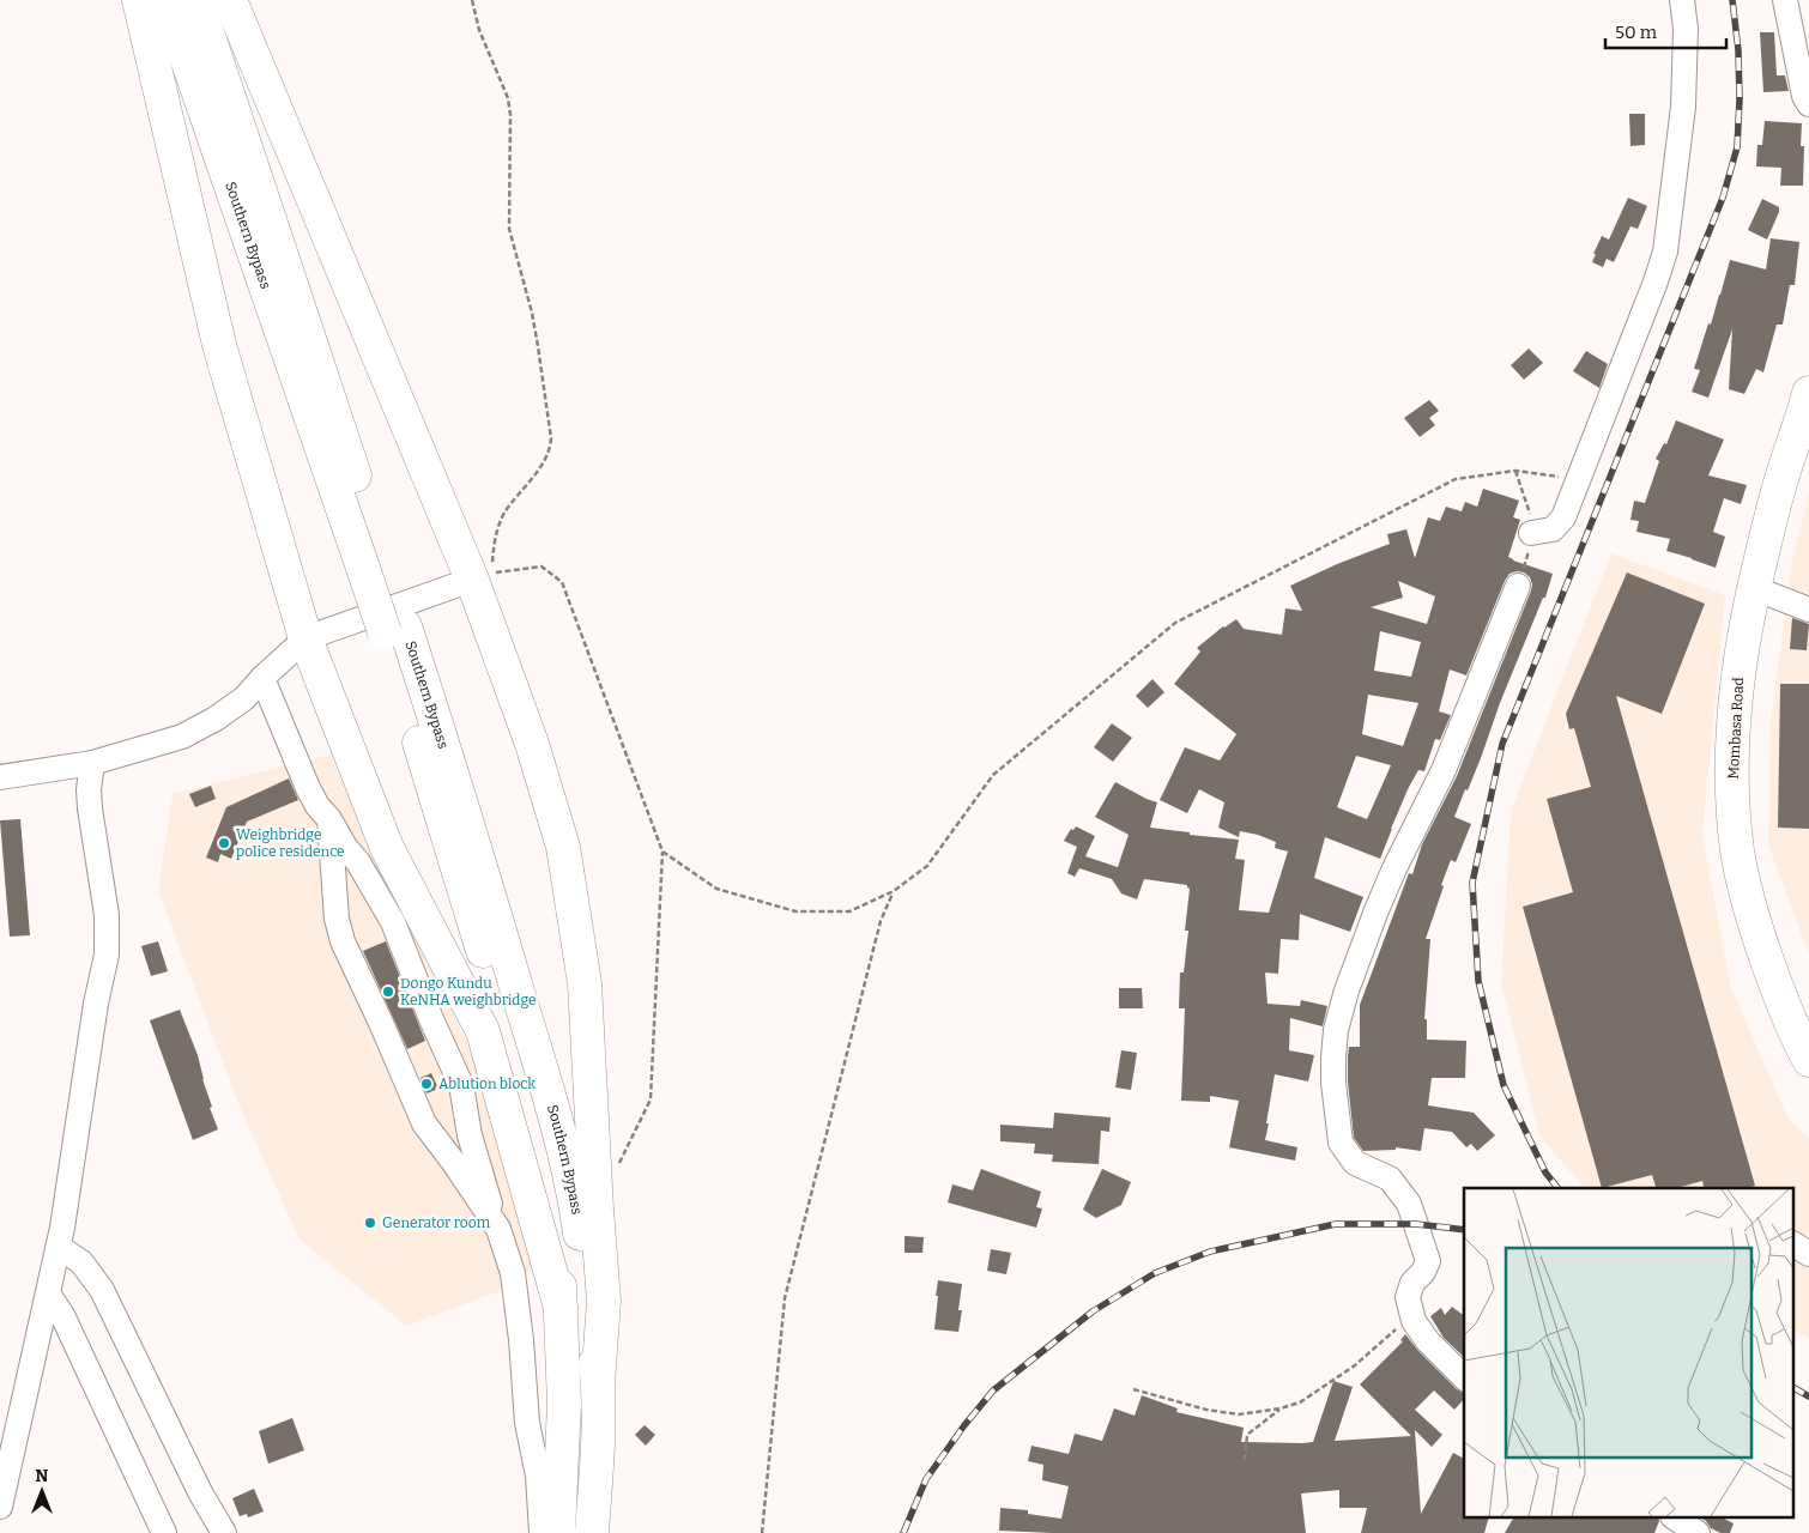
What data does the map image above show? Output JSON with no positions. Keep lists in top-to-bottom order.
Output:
{
  "streets": {
    "highway": ["Southern Bypass", "Mombasa Road"]
  },
  "places": [
    "Weighbridge police residence",
    "Dongo Kundu KeNHA weighbridge",
    "Ablution block",
    "Generator room"
  ],
  "scale_bar": "50 m",
  "north": "top"
}
